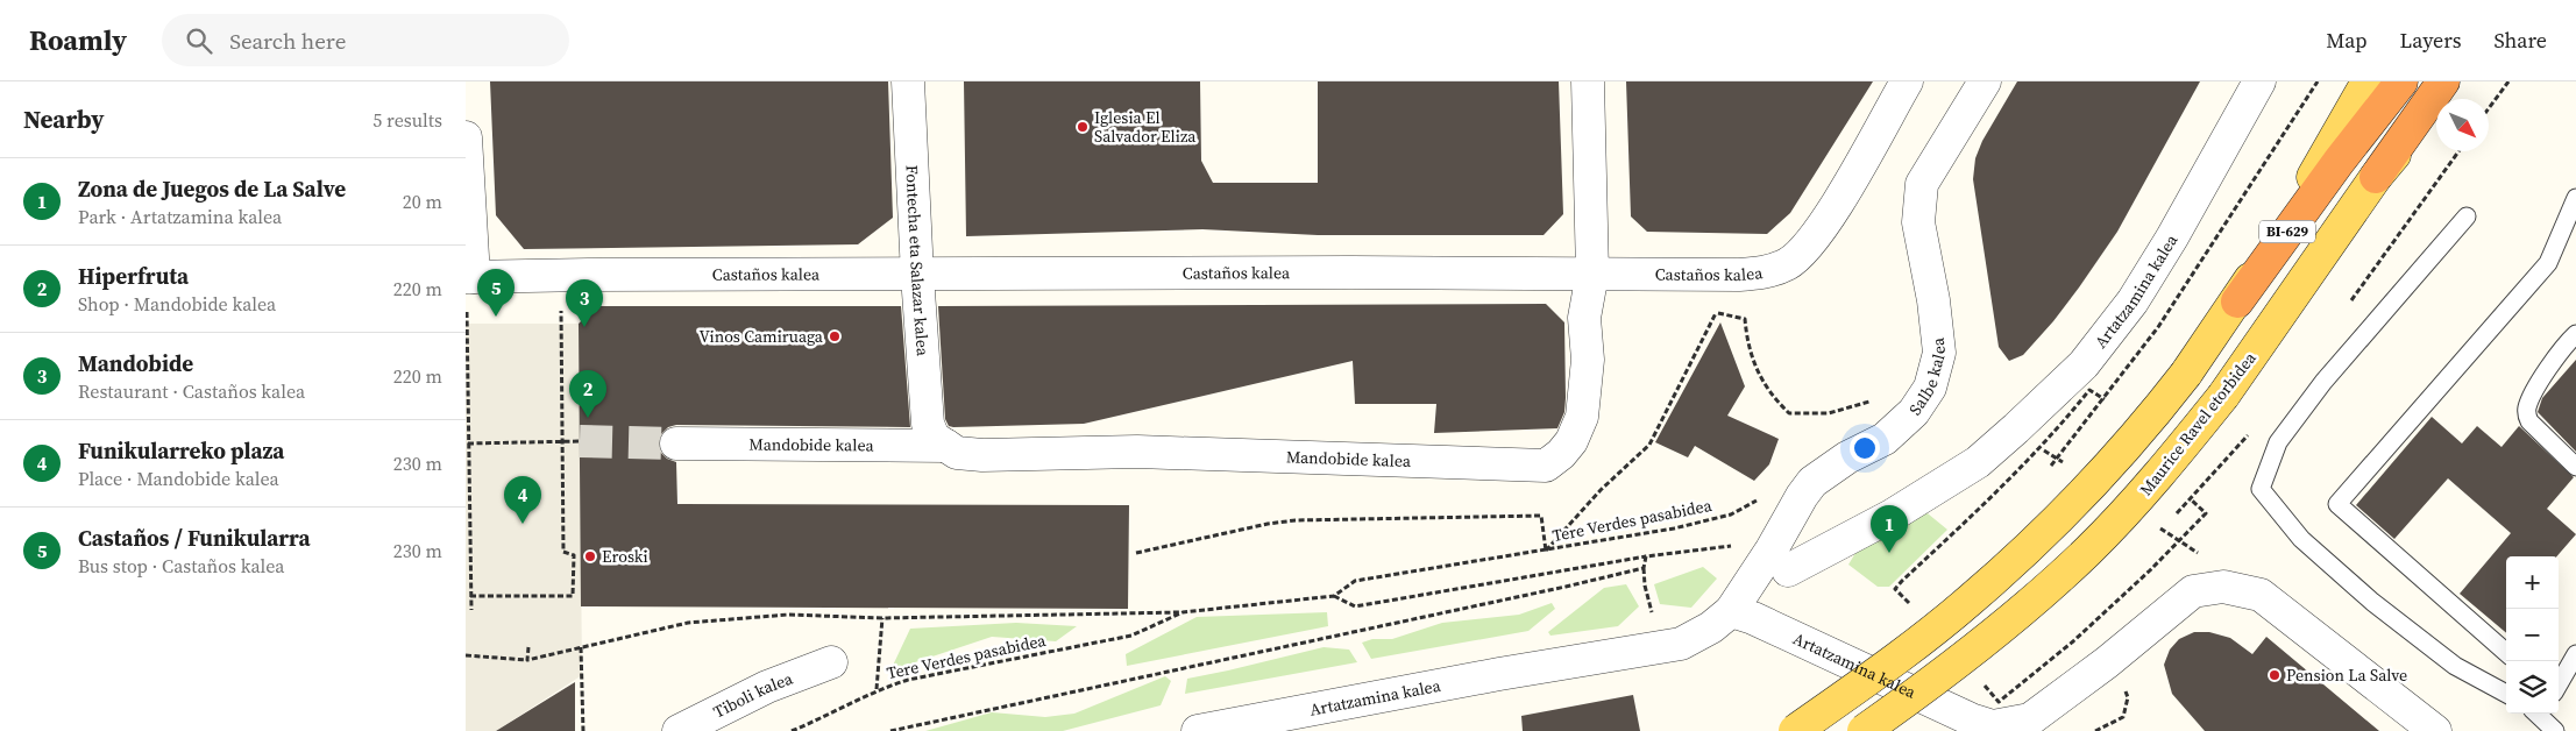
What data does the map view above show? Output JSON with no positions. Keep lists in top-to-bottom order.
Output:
{
  "streets": {
    "highway": ["BI-629", "Maurice Ravel etorbidea"],
    "street": [
      "Fontecha eta Salazar kalea",
      "Castaños kalea",
      "Artatzamina kalea",
      "Salbe kalea",
      "Mandobide kalea",
      "Tiboli kalea"
    ],
    "path": ["Tere Verdes pasabidea"]
  },
  "crossings": [
    ["Fontecha eta Salazar kalea", "Castaños kalea"],
    ["Fontecha eta Salazar kalea", "Mandobide kalea"],
    ["Castaños kalea", "Mandobide kalea"],
    ["Artatzamina kalea", "Salbe kalea"]
  ],
  "places": [
    "Iglesia El Salvador Eliza",
    "Vinos Camiruaga",
    "Eroski",
    "Pension La Salve"
  ],
  "north": "bottom right",
  "page": {
    "header": "Roamly",
    "search": "Search here",
    "nav": ["Map", "Layers", "Share"],
    "heading": ["Nearby", "5 results"],
    "list": [
      {
        "mark": "1",
        "name": "Zona de Juegos de La Salve",
        "note": "Park · Artatzamina kalea",
        "value": "20 m"
      },
      {
        "mark": "2",
        "name": "Hiperfruta",
        "note": "Shop · Mandobide kalea",
        "value": "220 m"
      },
      {
        "mark": "3",
        "name": "Mandobide",
        "note": "Restaurant · Castaños kalea",
        "value": "220 m"
      },
      {
        "mark": "4",
        "name": "Funikularreko plaza",
        "note": "Place · Mandobide kalea",
        "value": "230 m"
      },
      {
        "mark": "5",
        "name": "Castaños / Funikularra",
        "note": "Bus stop · Castaños kalea",
        "value": "230 m"
      }
    ],
    "pins": [
      "5",
      "3",
      "2",
      "4",
      "1"
    ],
    "map_buttons": ["+", "−"]
  }
}
